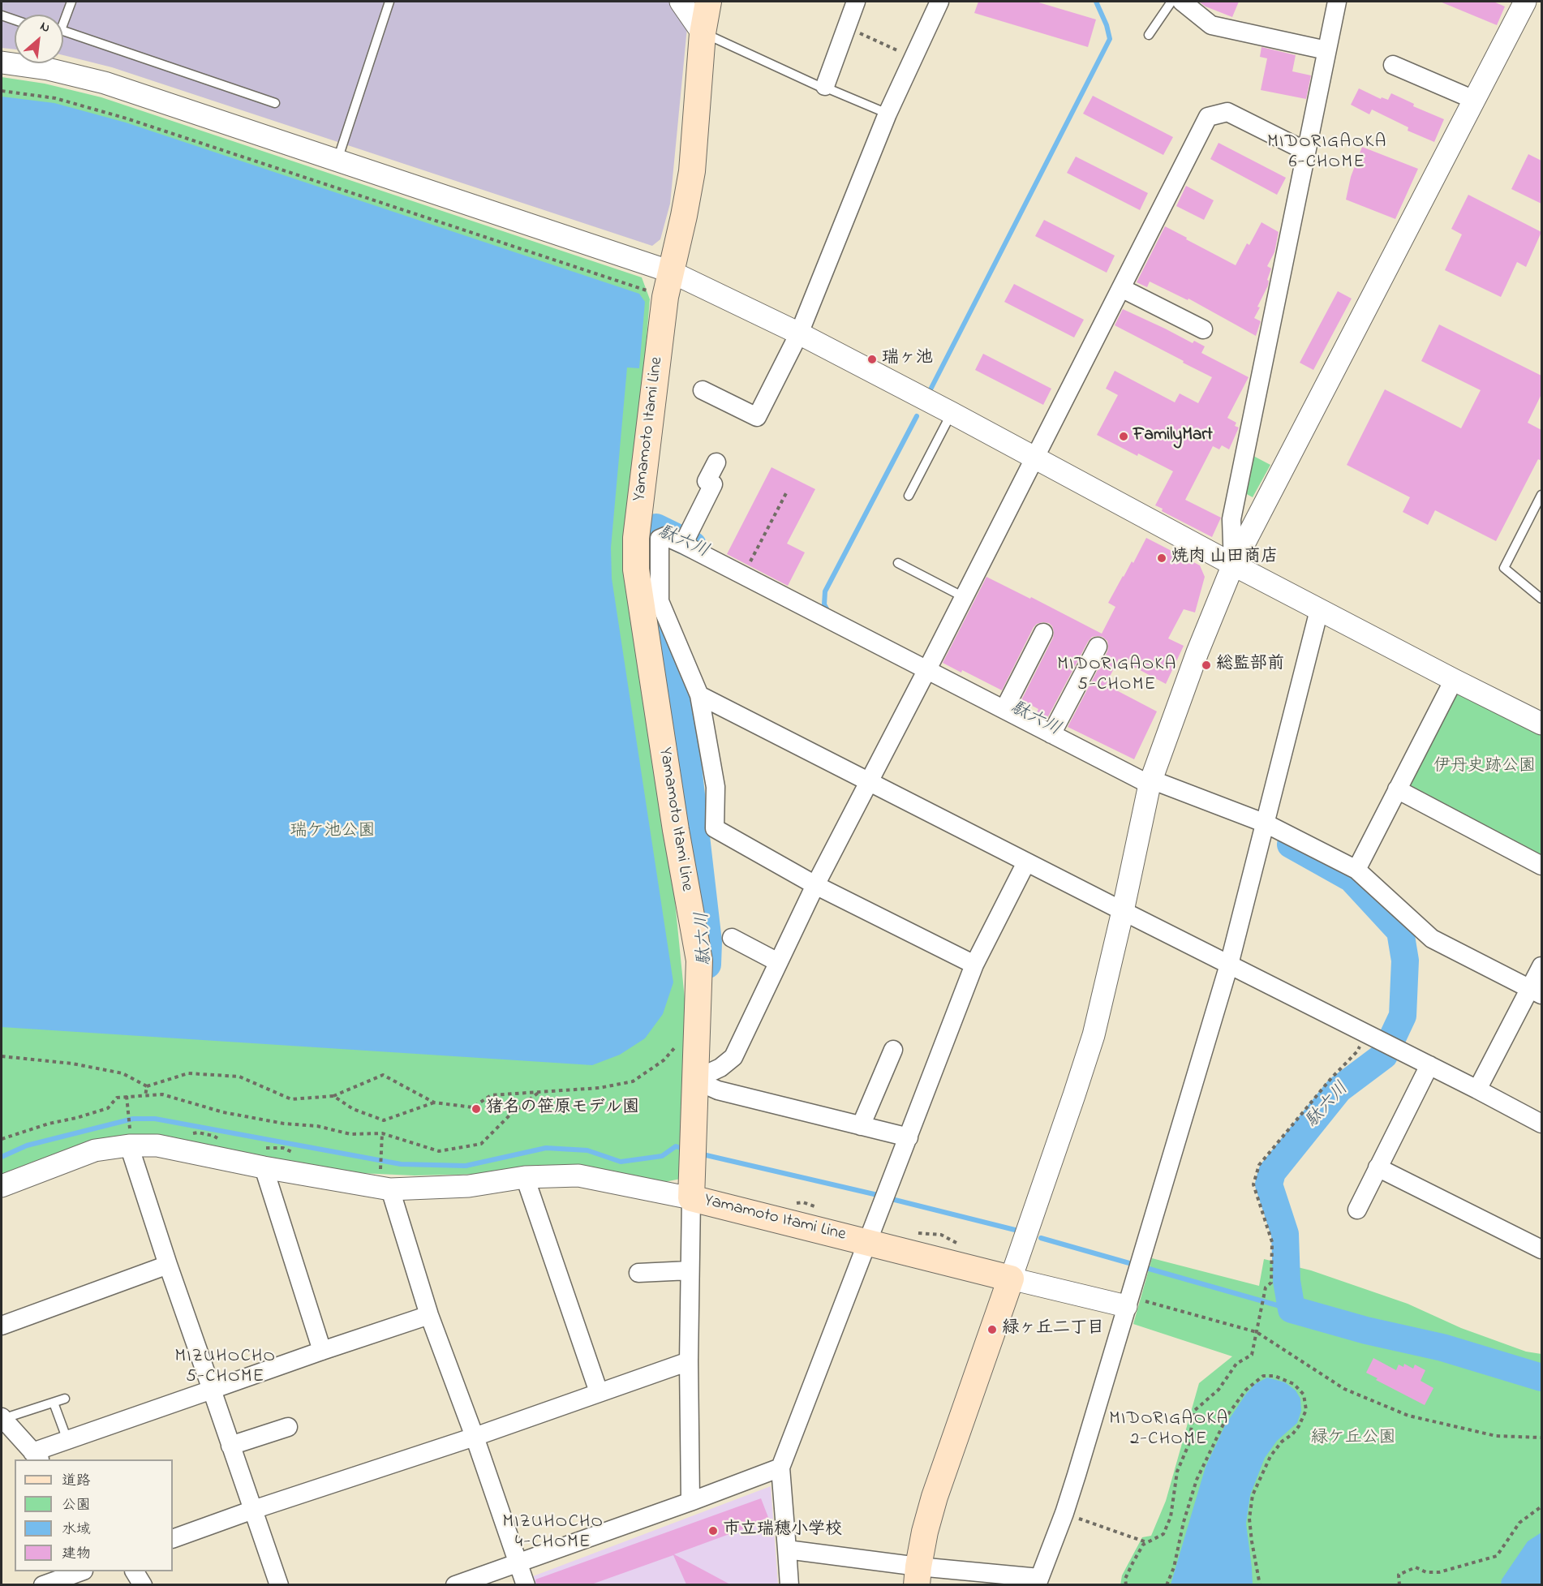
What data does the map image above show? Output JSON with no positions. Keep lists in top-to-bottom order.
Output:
{
  "streets": {
    "main road": ["Yamamoto Itami Line"]
  },
  "districts": [
    "MIDORIGAOKA 6-CHOME",
    "MIDORIGAOKA 5-CHOME",
    "MIZUHOCHO 5-CHOME",
    "MIDORIGAOKA 2-CHOME",
    "MIZUHOCHO 4-CHOME"
  ],
  "water": ["駄六川"],
  "parks": ["伊丹史跡公園", "瑞ケ池公園", "緑ケ丘公園"],
  "places": [
    "瑞ヶ池",
    "FamilyMart",
    "焼肉 山田商店",
    "総監部前",
    "猪名の笹原モデル園",
    "緑ヶ丘二丁目",
    "市立瑞穂小学校"
  ],
  "legend": [
    "道路",
    "公園",
    "水域",
    "建物"
  ],
  "north": "top right"
}
